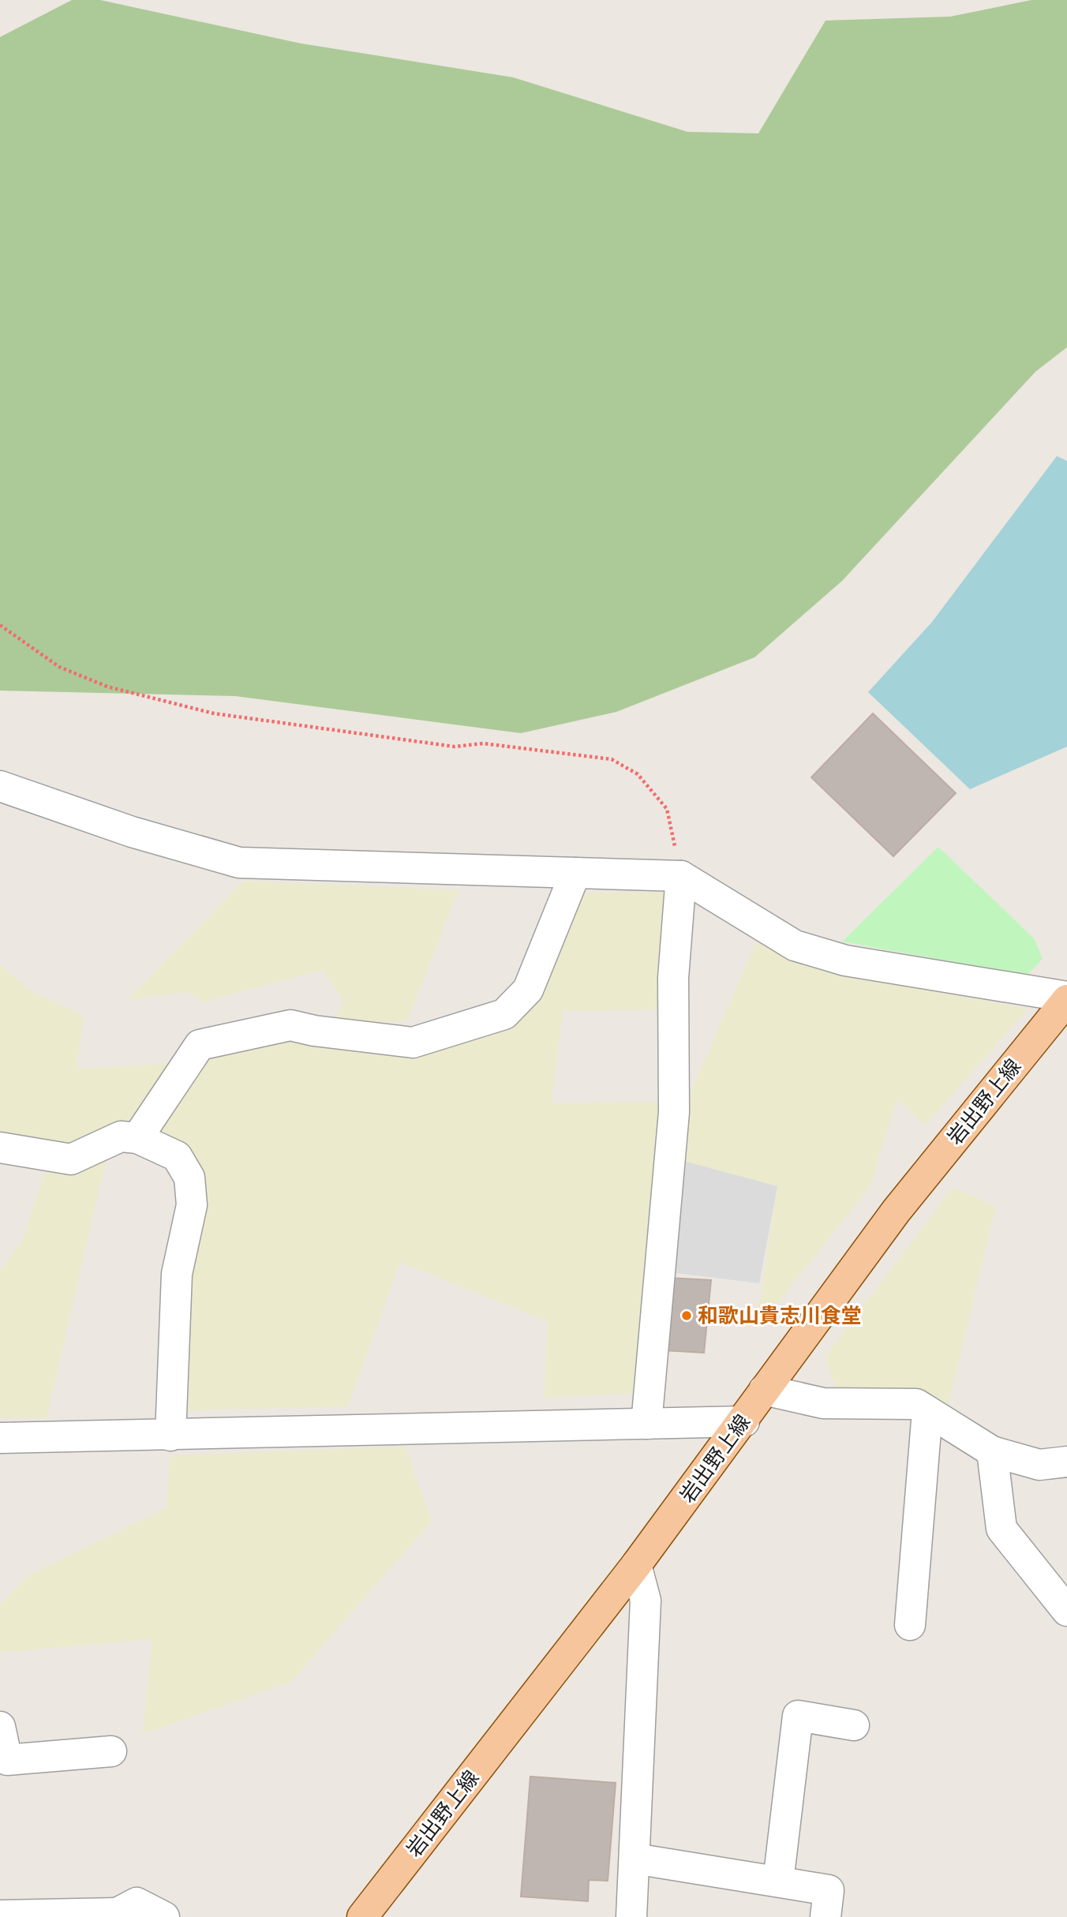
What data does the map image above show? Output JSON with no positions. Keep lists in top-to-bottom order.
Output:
{
  "streets": {
    "main road": ["岩出野上線"]
  },
  "places": ["和歌山貴志川食堂"]
}
